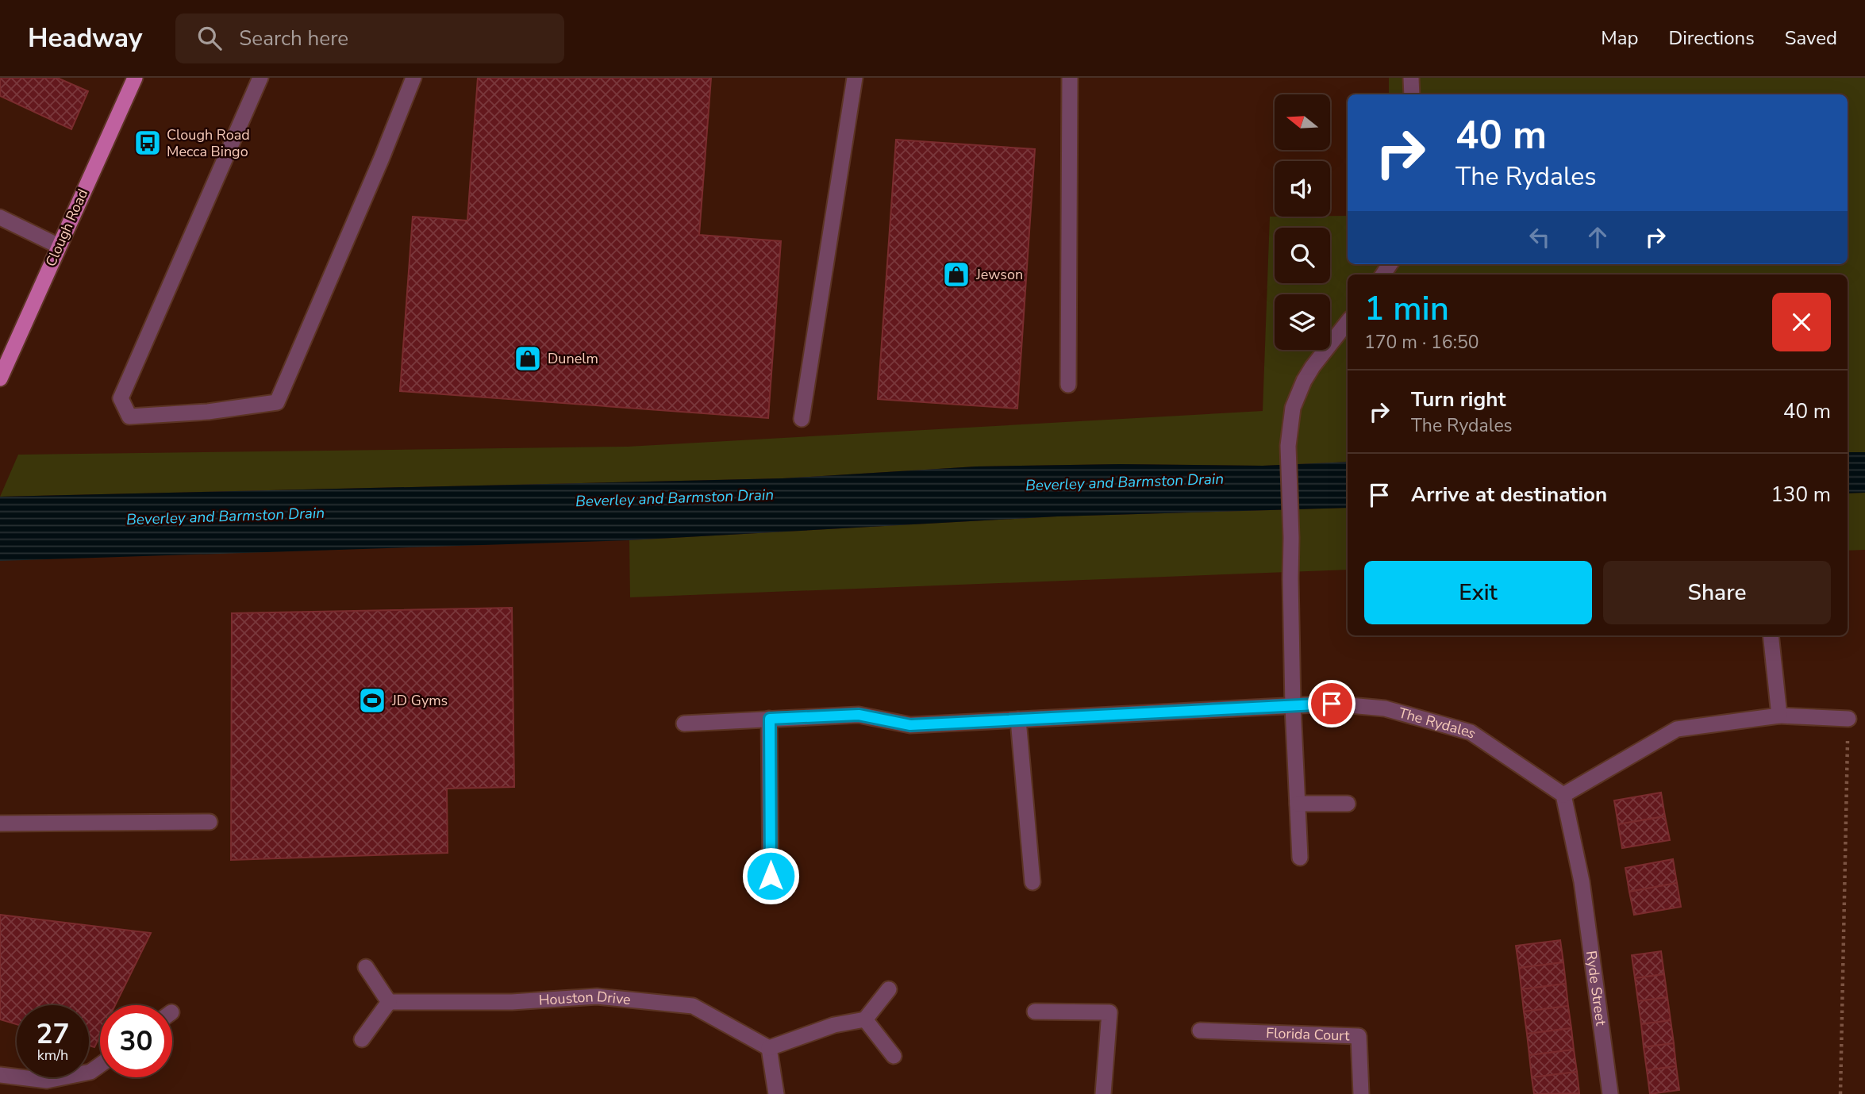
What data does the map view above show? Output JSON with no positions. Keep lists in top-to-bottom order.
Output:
{
  "streets": {
    "main road": ["Clough Road"],
    "street": [
      "The Rydales",
      "Ryde Street",
      "Houston Drive",
      "Florida Court"
    ]
  },
  "crossings": [
    ["The Rydales", "Ryde Street"]
  ],
  "water": ["Beverley and Barmston Drain"],
  "places": {
    "bus stop": ["Clough Road Mecca Bingo"],
    "shop": ["Jewson", "Dunelm"],
    "sports": ["JD Gyms"]
  },
  "north": "left",
  "page": {
    "header": "Headway",
    "search": "Search here",
    "nav": ["Map", "Directions", "Saved"],
    "turn": ["40 m", "The Rydales"],
    "heading": ["1 min", "170 m · 16:50"],
    "list": [
      {
        "name": "Turn right",
        "note": "The Rydales",
        "value": "40 m"
      },
      {
        "name": "Arrive at destination",
        "value": "130 m"
      }
    ],
    "buttons": ["Exit", "Share"],
    "speed": "27 km/h",
    "limit": "30"
  }
}
